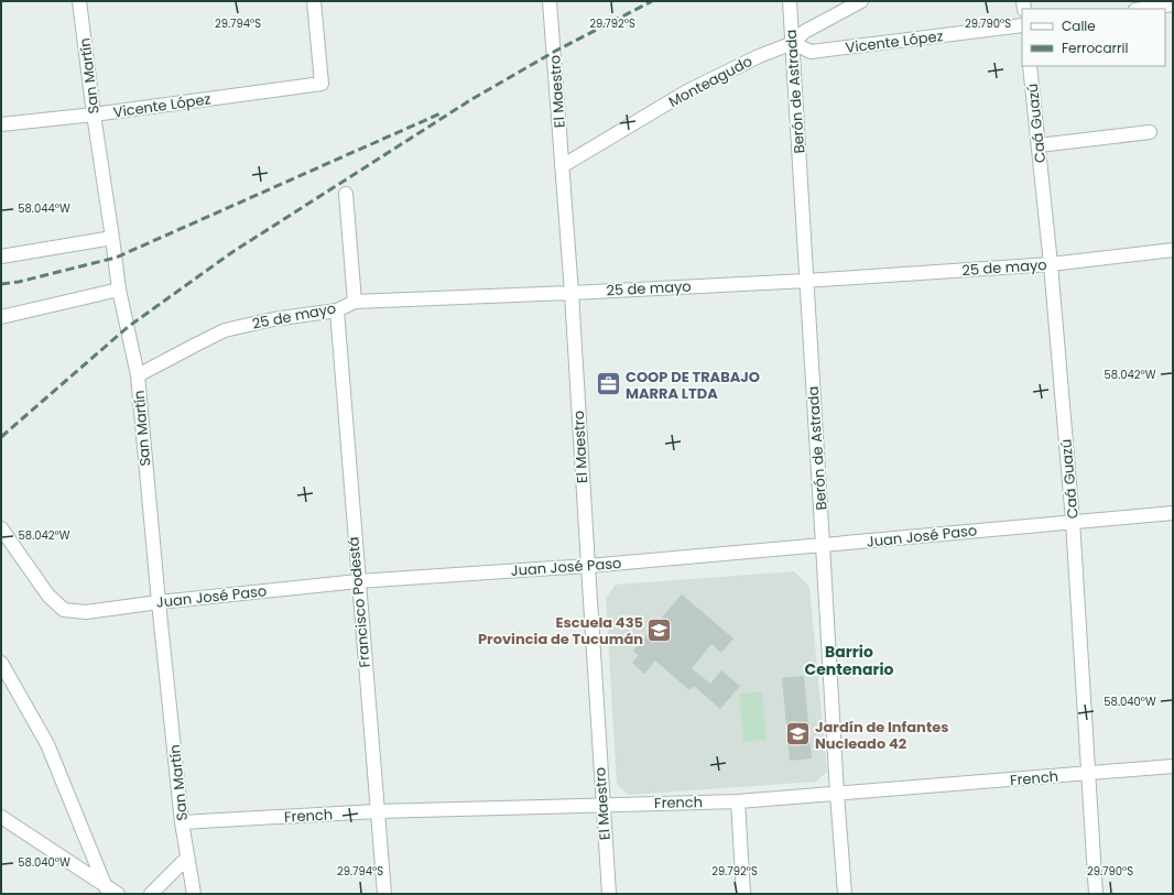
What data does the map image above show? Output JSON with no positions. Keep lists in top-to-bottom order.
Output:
{
  "streets": {
    "street": [
      "Vicente López",
      "San Martín",
      "Monteagudo",
      "El Maestro",
      "Berón de Astrada",
      "Caá Guazú",
      "25 de mayo",
      "Juan José Paso",
      "Francisco Podestá",
      "French"
    ]
  },
  "crossings": [
    ["Vicente López", "San Martín"],
    ["Vicente López", "Monteagudo"],
    ["Vicente López", "Berón de Astrada"],
    ["San Martín", "25 de mayo"],
    ["San Martín", "Juan José Paso"],
    ["San Martín", "French"],
    ["Monteagudo", "El Maestro"],
    ["Monteagudo", "Berón de Astrada"],
    ["El Maestro", "25 de mayo"],
    ["El Maestro", "Juan José Paso"],
    ["El Maestro", "French"],
    ["Berón de Astrada", "25 de mayo"],
    ["Berón de Astrada", "Juan José Paso"],
    ["Berón de Astrada", "French"],
    ["Caá Guazú", "25 de mayo"],
    ["Caá Guazú", "Juan José Paso"],
    ["Caá Guazú", "French"],
    ["25 de mayo", "Francisco Podestá"],
    ["Juan José Paso", "Francisco Podestá"],
    ["Francisco Podestá", "French"]
  ],
  "districts": ["Barrio Centenario"],
  "places": {
    "office": ["COOP DE TRABAJO MARRA LTDA"],
    "school or university": ["Escuela 435 Provincia de Tucumán", "Jardín de Infantes Nucleado 42"]
  },
  "legend": ["Calle", "Ferrocarril"],
  "coordinates": [
    "29.794°S",
    "29.792°S",
    "29.790°S",
    "58.044°W",
    "58.042°W",
    "58.040°W"
  ]
}
